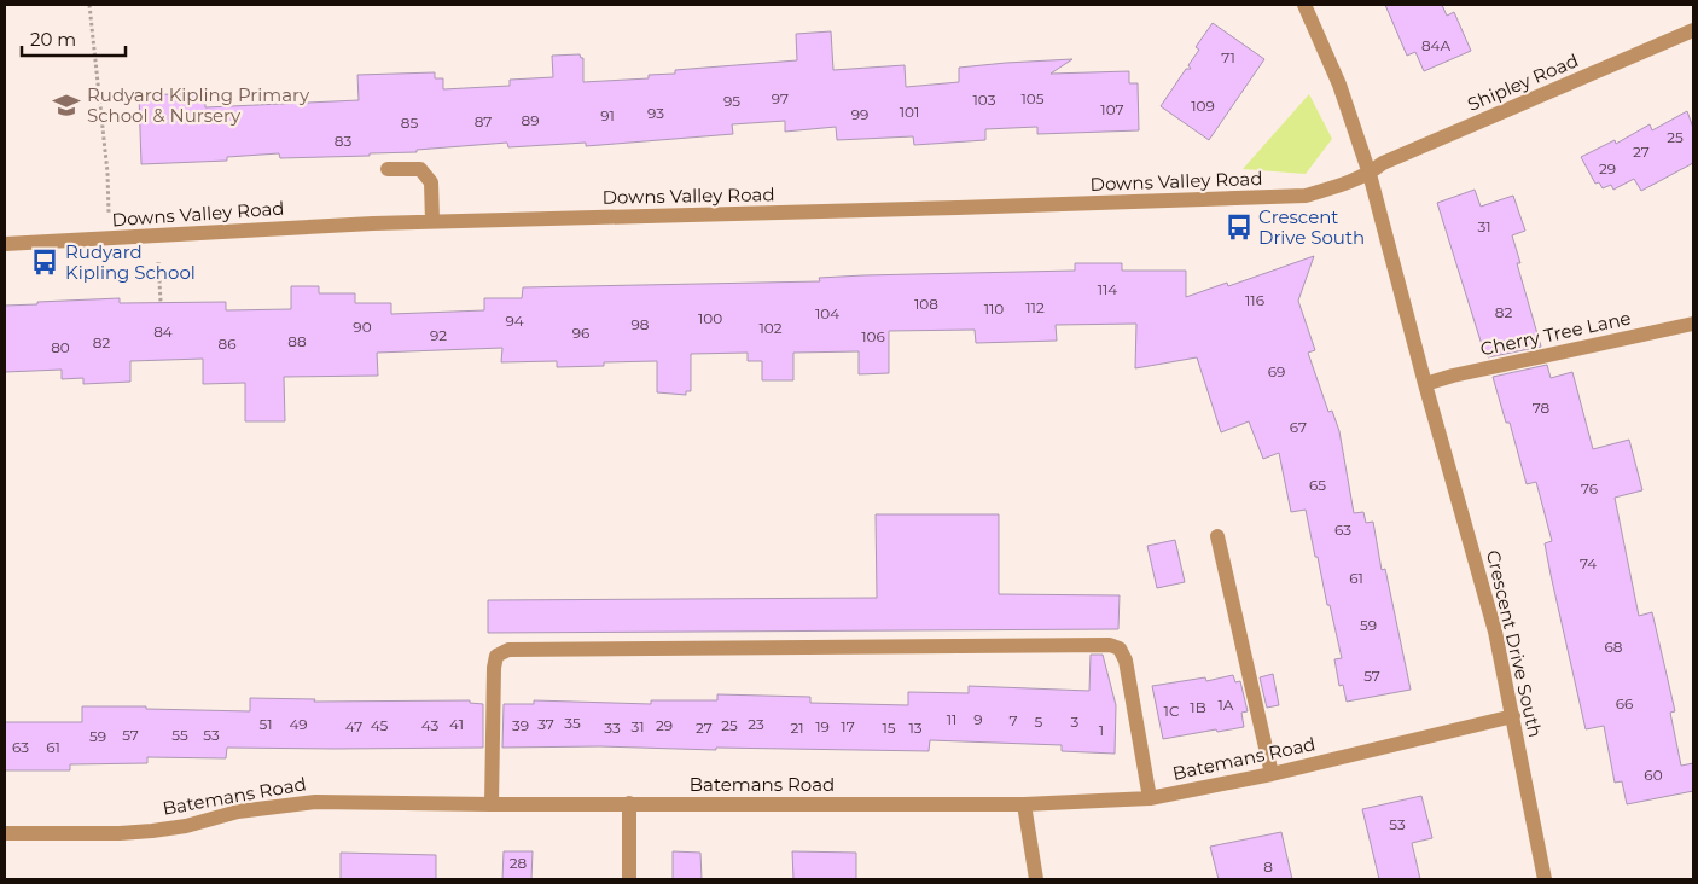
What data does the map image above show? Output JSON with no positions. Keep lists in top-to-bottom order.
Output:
{
  "streets": {
    "street": [
      "Shipley Road",
      "Downs Valley Road",
      "Cherry Tree Lane",
      "Crescent Drive South",
      "Batemans Road"
    ]
  },
  "crossings": [
    ["Shipley Road", "Downs Valley Road"],
    ["Shipley Road", "Crescent Drive South"],
    ["Downs Valley Road", "Crescent Drive South"],
    ["Cherry Tree Lane", "Crescent Drive South"],
    ["Crescent Drive South", "Batemans Road"]
  ],
  "places": {
    "school or university": ["Rudyard Kipling Primary School & Nursery"],
    "bus stop": ["Crescent Drive South", "Rudyard Kipling School"]
  },
  "house_numbers": [
    "84A",
    "71",
    "97",
    "105",
    "103",
    "95",
    "109",
    "107",
    "101",
    "93",
    "99",
    "91",
    "89",
    "87",
    "85",
    "25",
    "83",
    "27",
    "29",
    "31",
    "114",
    "116",
    "108",
    "112",
    "110",
    "82",
    "104",
    "100",
    "94",
    "98",
    "90",
    "102",
    "84",
    "96",
    "92",
    "106",
    "88",
    "82",
    "86",
    "80",
    "69",
    "78",
    "67",
    "65",
    "76",
    "63",
    "74",
    "61",
    "59",
    "68",
    "57",
    "66",
    "1A",
    "1B",
    "1C",
    "11",
    "9",
    "7",
    "5",
    "3",
    "35",
    "51",
    "49",
    "41",
    "37",
    "23",
    "45",
    "43",
    "39",
    "29",
    "25",
    "47",
    "31",
    "19",
    "17",
    "33",
    "27",
    "21",
    "15",
    "13",
    "1",
    "57",
    "55",
    "53",
    "59",
    "63",
    "61",
    "60",
    "53",
    "28",
    "8"
  ],
  "scale_bar": "20 m"
}
